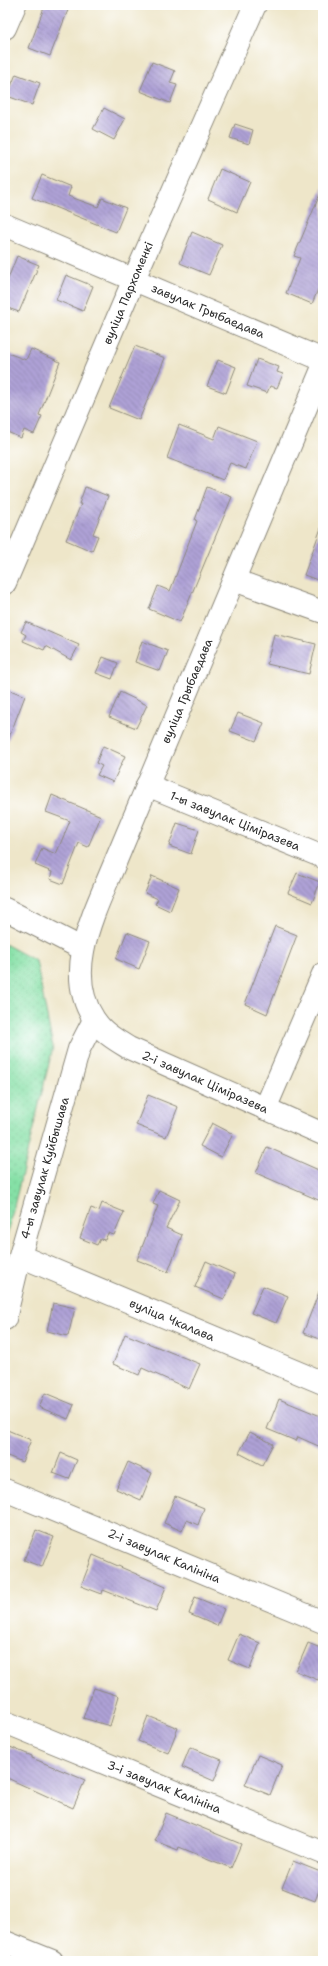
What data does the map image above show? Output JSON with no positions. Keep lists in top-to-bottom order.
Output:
{
  "streets": {
    "street": [
      "вуліца Пархоменкі",
      "завулак Грыбаедава",
      "вуліца Грыбаедава",
      "1-ы завулак Ціміразева",
      "2-і завулак Ціміразева",
      "4-ы завулак Куйбышава",
      "вуліца Чкалава",
      "2-і завулак Калініна",
      "3-і завулак Калініна"
    ]
  },
  "crossings": [
    ["вуліца Пархоменкі", "завулак Грыбаедава"],
    ["вуліца Грыбаедава", "1-ы завулак Ціміразева"],
    ["вуліца Грыбаедава", "2-і завулак Ціміразева"],
    ["вуліца Грыбаедава", "4-ы завулак Куйбышава"],
    ["2-і завулак Ціміразева", "4-ы завулак Куйбышава"],
    ["4-ы завулак Куйбышава", "вуліца Чкалава"]
  ]
}
